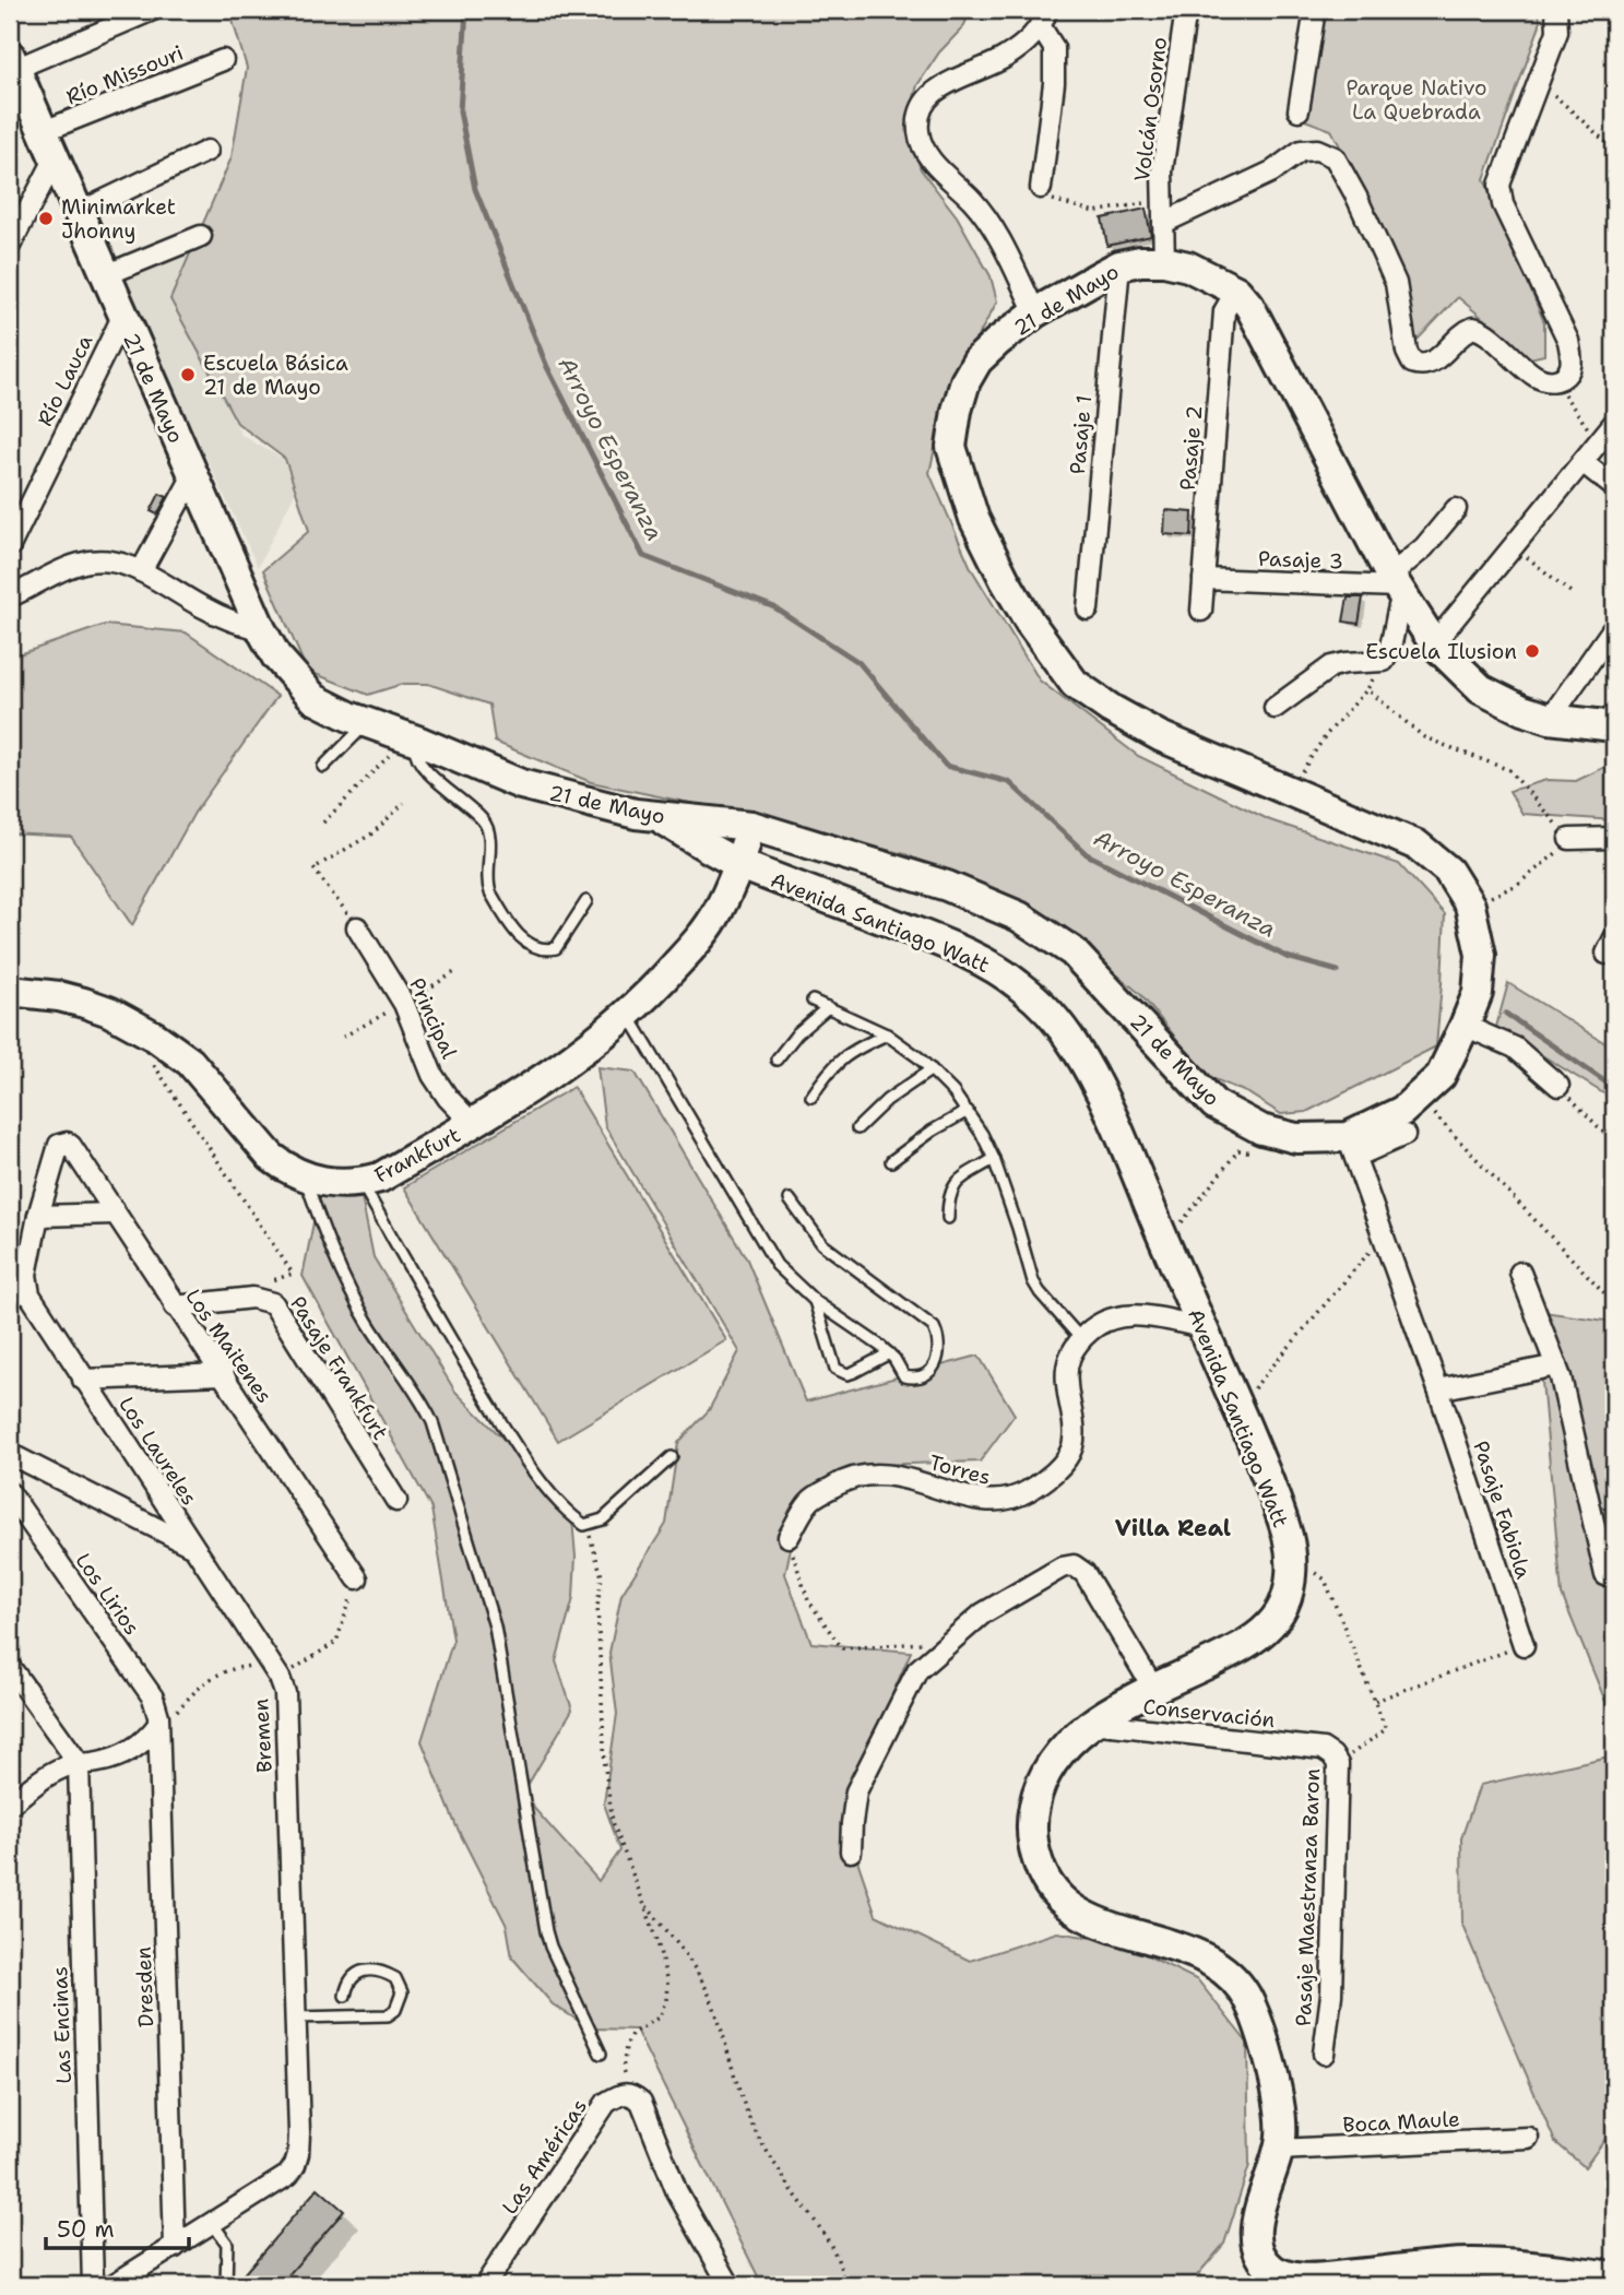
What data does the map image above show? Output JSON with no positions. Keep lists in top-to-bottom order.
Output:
{
  "streets": {
    "street": [
      "Río Missouri",
      "Volcán Osorno",
      "21 de Mayo",
      "Río Lauca",
      "Pasaje 1",
      "Pasaje 2",
      "Pasaje 3",
      "Avenida Santiago Watt",
      "Principal",
      "Frankfurt",
      "Los Maitenes",
      "Pasaje Frankfurt",
      "Los Laureles",
      "Torres",
      "Pasaje Fabiola",
      "Los Lirios",
      "Conservación",
      "Bremen",
      "Pasaje Maestranza Baron",
      "Dresden",
      "Las Encinas",
      "Boca Maule",
      "Las Américas"
    ]
  },
  "crossings": [
    ["Río Missouri", "21 de Mayo"],
    ["Volcán Osorno", "21 de Mayo"],
    ["21 de Mayo", "Río Lauca"],
    ["21 de Mayo", "Pasaje 1"],
    ["21 de Mayo", "Pasaje 2"],
    ["21 de Mayo", "Pasaje 3"],
    ["21 de Mayo", "Avenida Santiago Watt"],
    ["21 de Mayo", "Frankfurt"],
    ["21 de Mayo", "Pasaje Fabiola"],
    ["Pasaje 2", "Pasaje 3"],
    ["Avenida Santiago Watt", "Frankfurt"],
    ["Avenida Santiago Watt", "Conservación"],
    ["Avenida Santiago Watt", "Boca Maule"],
    ["Principal", "Frankfurt"],
    ["Los Maitenes", "Pasaje Frankfurt"],
    ["Los Maitenes", "Los Laureles"],
    ["Los Laureles", "Bremen"],
    ["Los Lirios", "Dresden"],
    ["Conservación", "Pasaje Maestranza Baron"]
  ],
  "districts": ["Villa Real"],
  "water": ["Arroyo Esperanza"],
  "parks": ["Parque Nativo La Quebrada"],
  "places": ["Minimarket Jhonny", "Escuela Básica 21 de Mayo", "Escuela Ilusion"],
  "scale_bar": "50 m"
}
